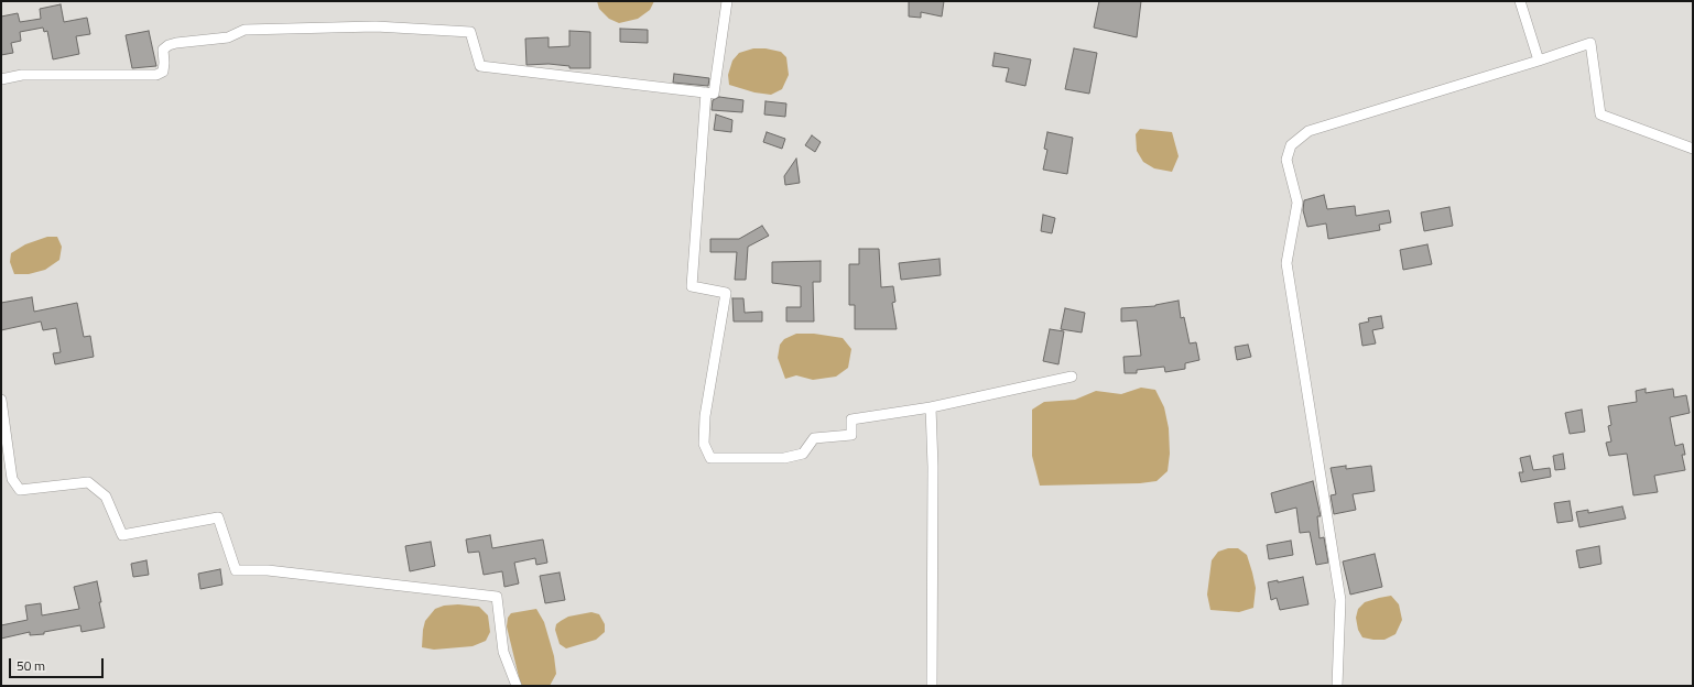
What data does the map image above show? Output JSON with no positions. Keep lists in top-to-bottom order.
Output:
{
  "scale_bar": "50 m"
}
